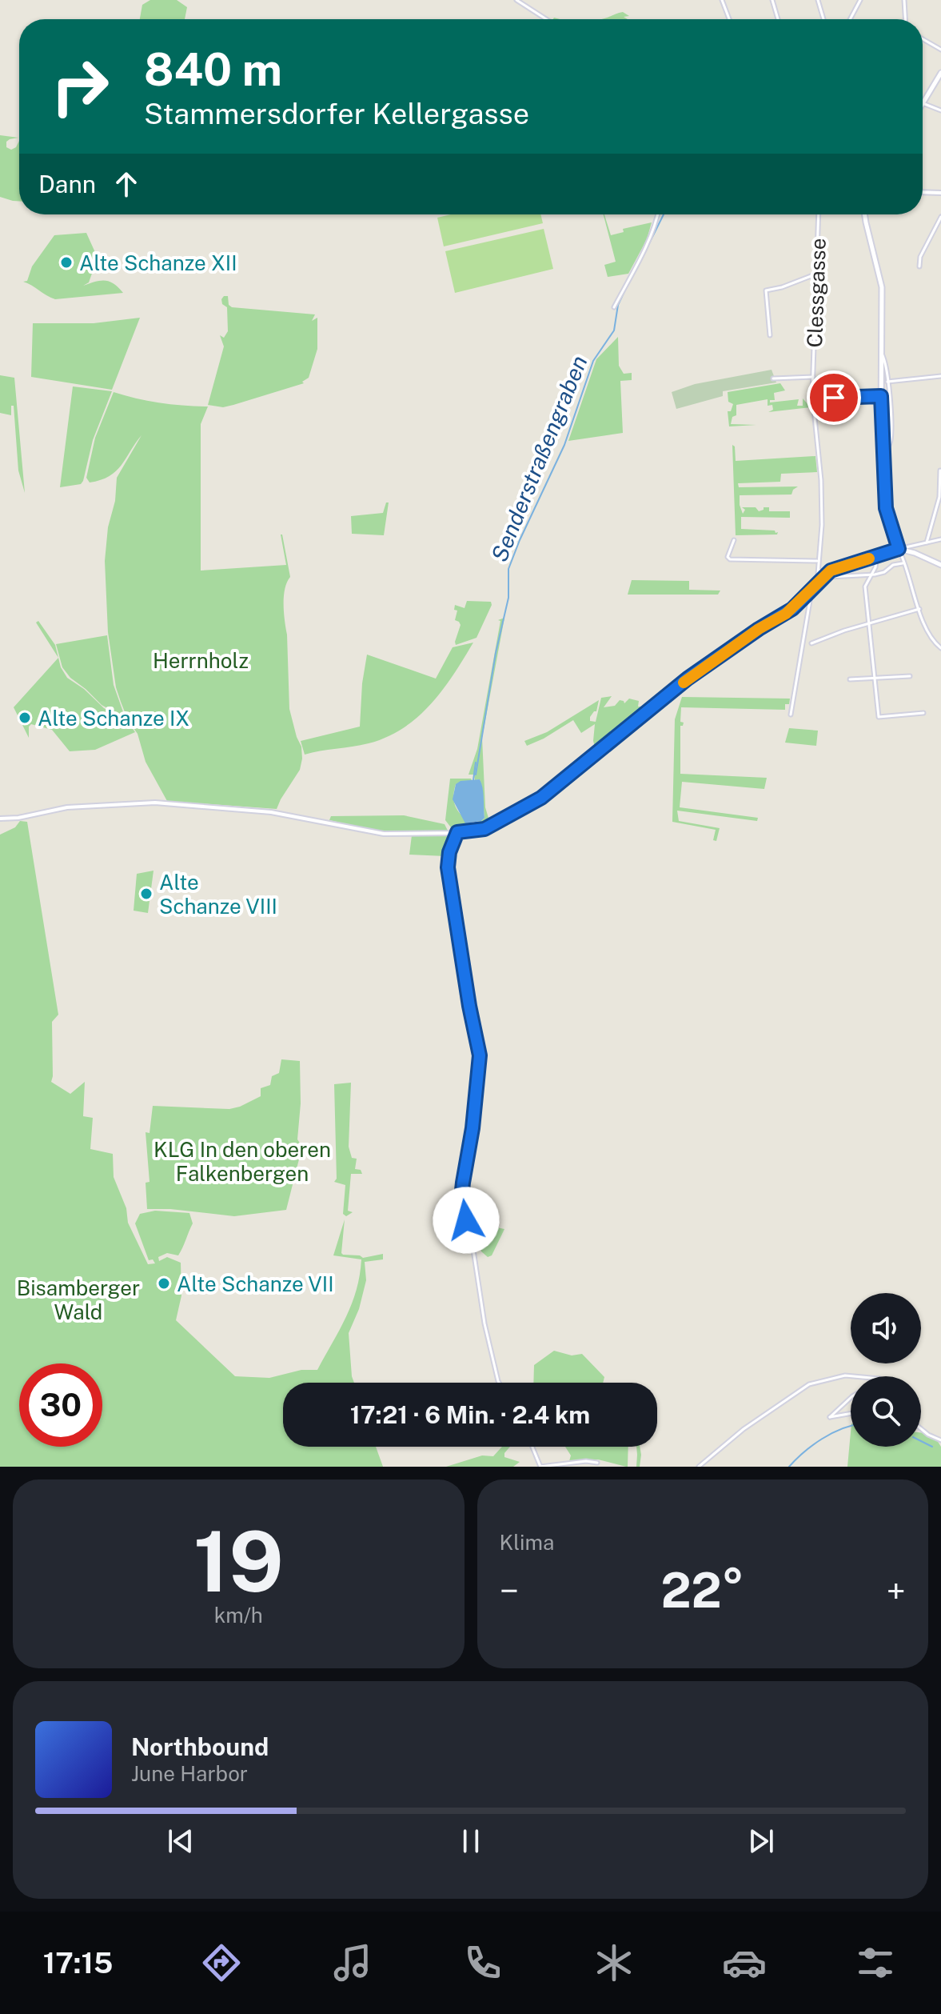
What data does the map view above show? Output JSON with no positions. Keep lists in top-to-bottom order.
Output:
{
  "streets": {
    "street": ["Clessgasse"]
  },
  "water": ["Senderstraßengraben"],
  "parks": ["Herrnholz", "KLG In den oberen Falkenbergen", "Bisamberger Wald"],
  "places": [
    "Alte Schanze XII",
    "Alte Schanze IX",
    "Alte Schanze VIII",
    "Alte Schanze VII"
  ],
  "page": {
    "turn": ["840 m", "Stammersdorfer Kellergasse"],
    "then": "Dann",
    "limit": "30",
    "trip": "17:21 · 6 Min. · 2.4 km",
    "tile": [
      ["19", "km/h"],
      "Klima"
    ],
    "heat": ["−", "22°", "+"],
    "song": ["Northbound", "June Harbor"],
    "tabs": "17:15"
  }
}
